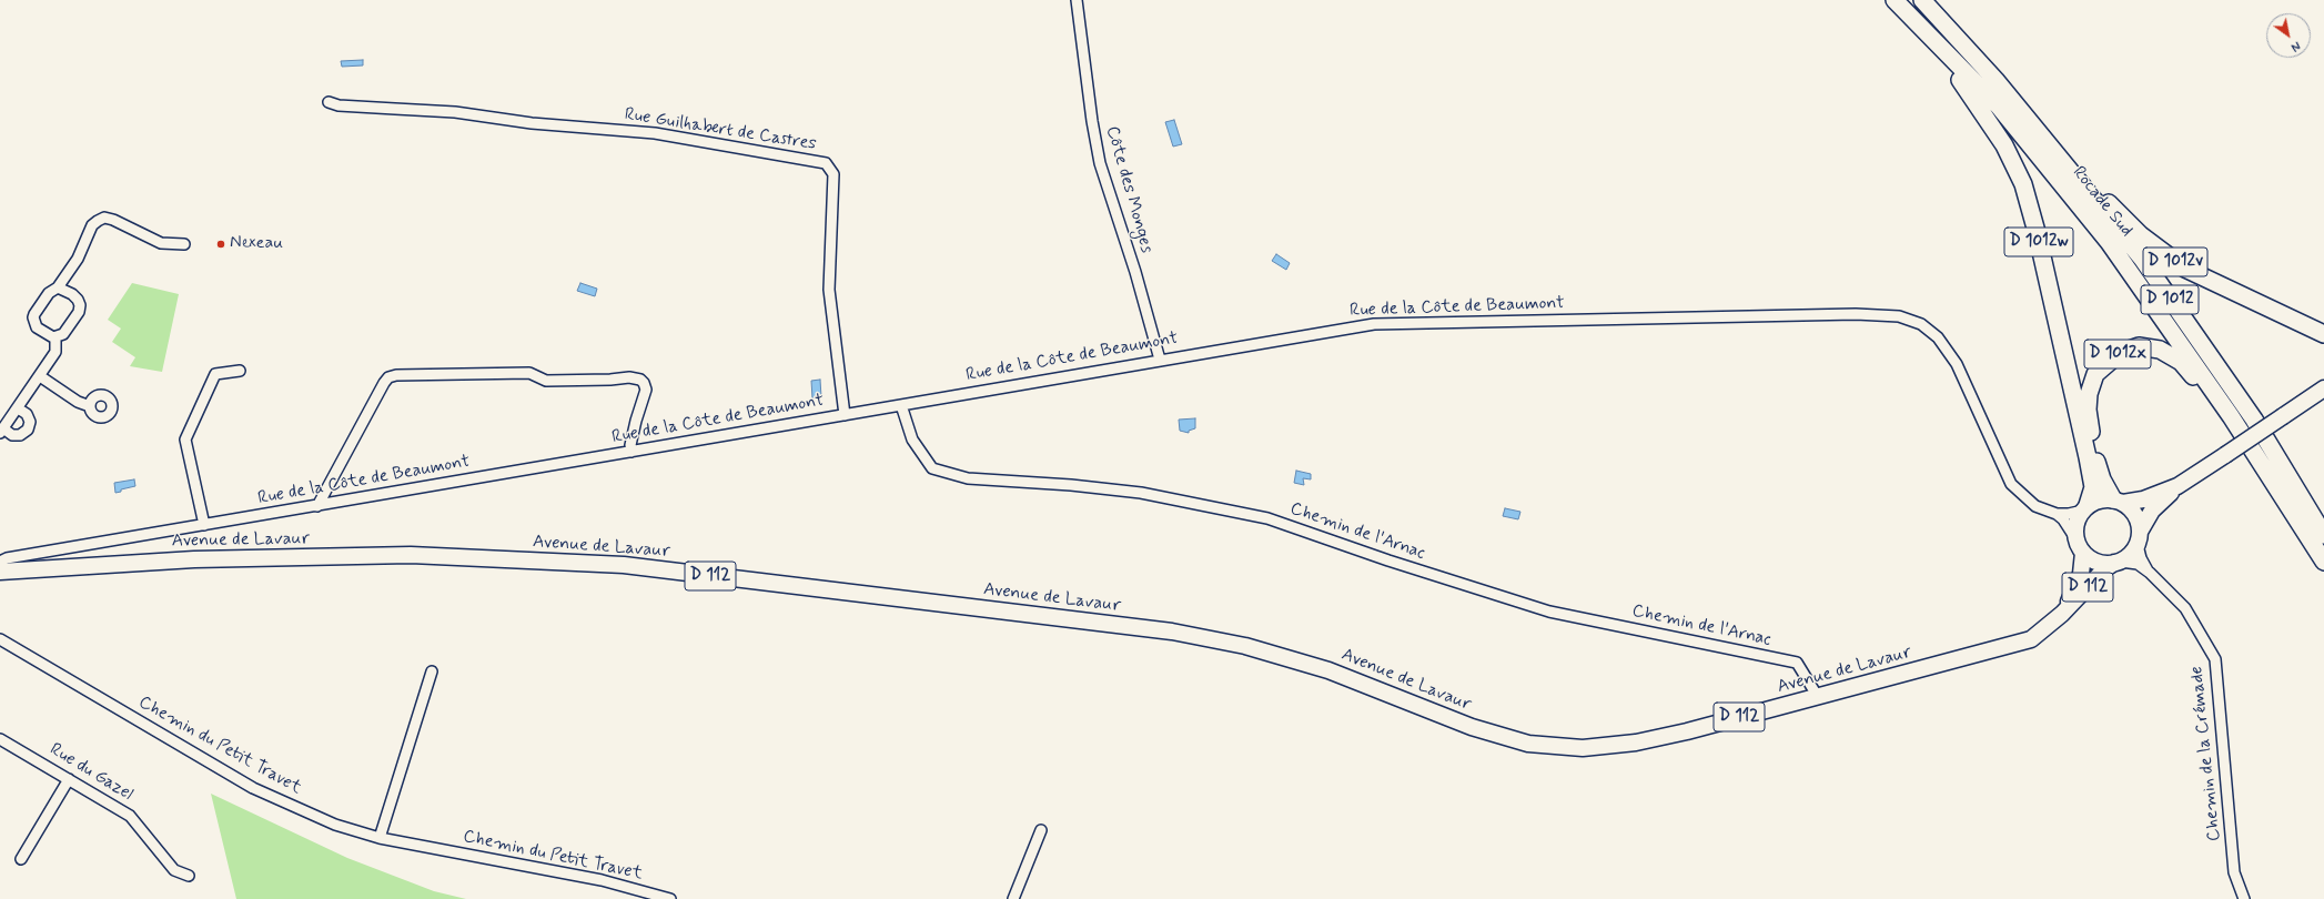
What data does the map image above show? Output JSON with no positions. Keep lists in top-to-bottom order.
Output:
{
  "streets": {
    "highway": [
      "Rocade Sud",
      "D 1012w",
      "D 1012v",
      "D 1012",
      "D 1012x"
    ],
    "main road": ["Avenue de Lavaur", "D 112"],
    "street": [
      "Rue Guilhabert de Castres",
      "Côte des Monges",
      "Rue de la Côte de Beaumont",
      "Chemin de l'Arnac",
      "Chemin du Petit Travet",
      "Chemin de la Crémade",
      "Rue du Gazel"
    ]
  },
  "crossings": [
    ["Rue Guilhabert de Castres", "Rue de la Côte de Beaumont"],
    ["Côte des Monges", "Rue de la Côte de Beaumont"],
    ["Rocade Sud", "D 1012w"],
    ["Rocade Sud", "D 1012v"],
    ["Rocade Sud", "D 1012x"],
    ["D 1012w", "Rue de la Côte de Beaumont"],
    ["D 1012w", "D 1012x"],
    ["D 1012w", "D 112"],
    ["Rue de la Côte de Beaumont", "D 1012x"],
    ["Rue de la Côte de Beaumont", "Chemin de l'Arnac"],
    ["Rue de la Côte de Beaumont", "D 112"],
    ["D 1012x", "D 112"],
    ["Chemin de l'Arnac", "Avenue de Lavaur"],
    ["Avenue de Lavaur", "D 112"]
  ],
  "places": ["Nexeau"],
  "north": "bottom right"
}
